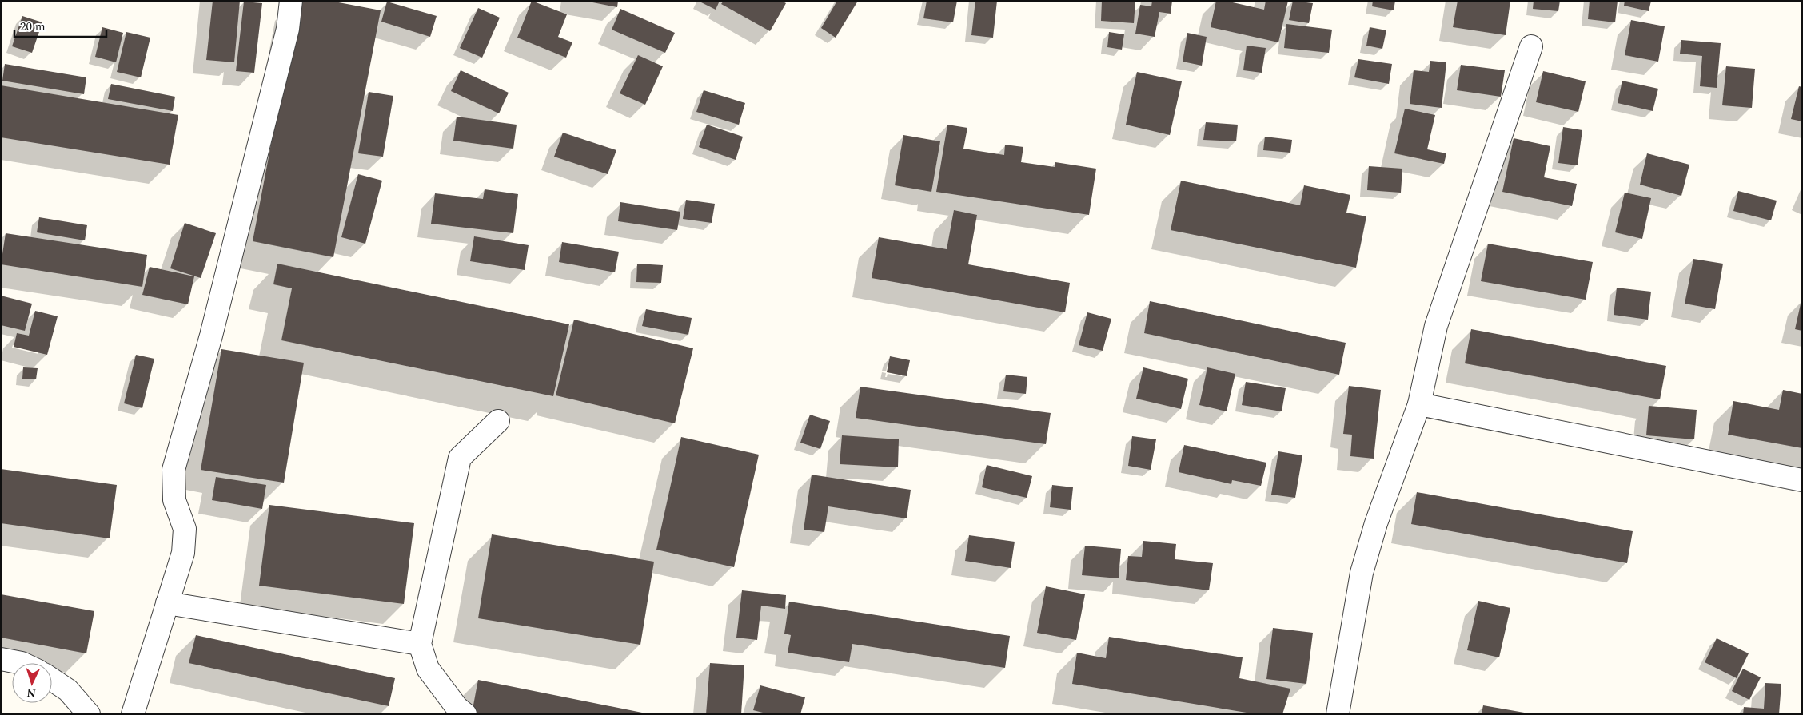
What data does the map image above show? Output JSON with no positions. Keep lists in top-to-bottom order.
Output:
{
  "scale_bar": "20 m",
  "north": "bottom"
}
